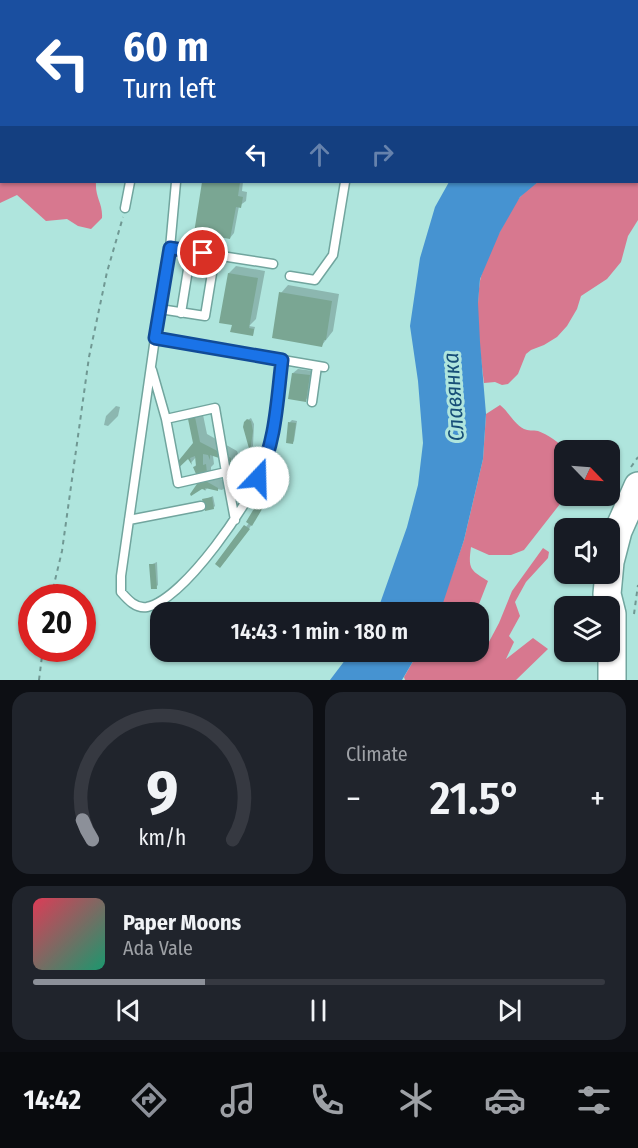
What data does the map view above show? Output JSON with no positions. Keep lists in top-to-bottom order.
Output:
{
  "water": ["Славянка"],
  "north": "bottom right",
  "page": {
    "turn": ["60 m", "Turn left"],
    "limit": "20",
    "trip": "14:43 · 1 min · 180 m",
    "tile": "Climate",
    "heat": ["−", "21.5°", "+"],
    "song": ["Paper Moons", "Ada Vale"],
    "tabs": "14:42",
    "gauge": ["9", "km/h"]
  }
}
